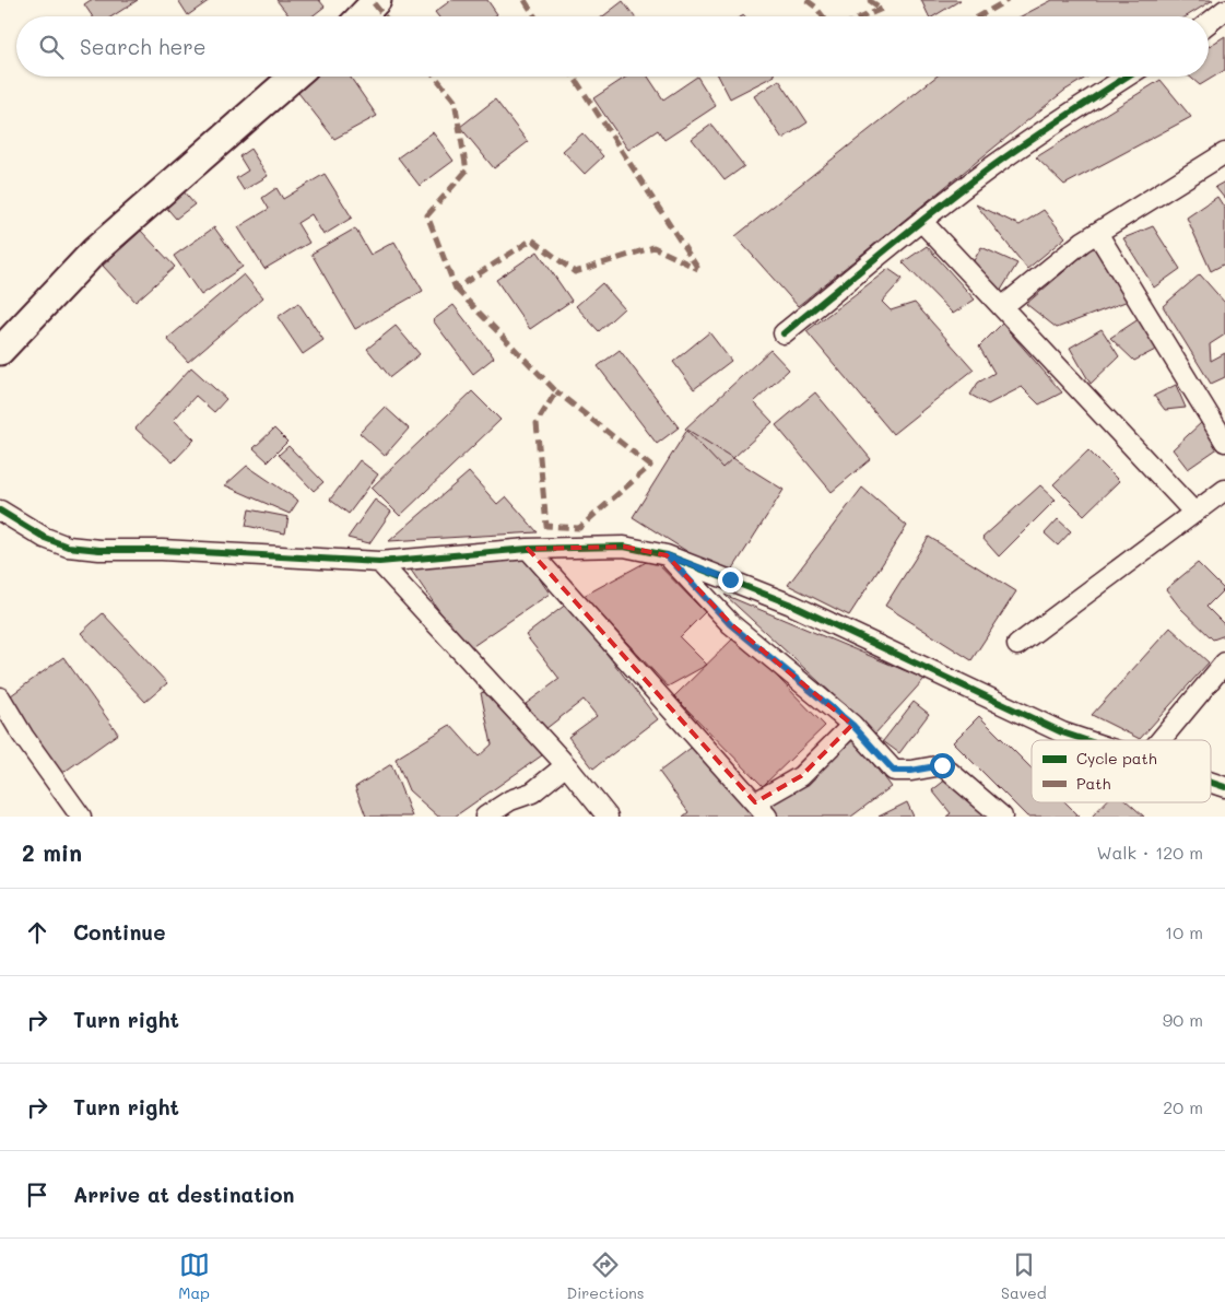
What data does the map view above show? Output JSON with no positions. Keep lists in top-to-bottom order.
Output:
{
  "legend": ["Cycle path", "Path"],
  "page": {
    "search": "Search here",
    "heading": ["2 min", "Walk · 120 m"],
    "list": [
      ["Continue", "10 m"],
      ["Turn right", "90 m"],
      ["Turn right", "20 m"],
      "Arrive at destination"
    ],
    "nav": ["Map", "Directions", "Saved"]
  }
}
